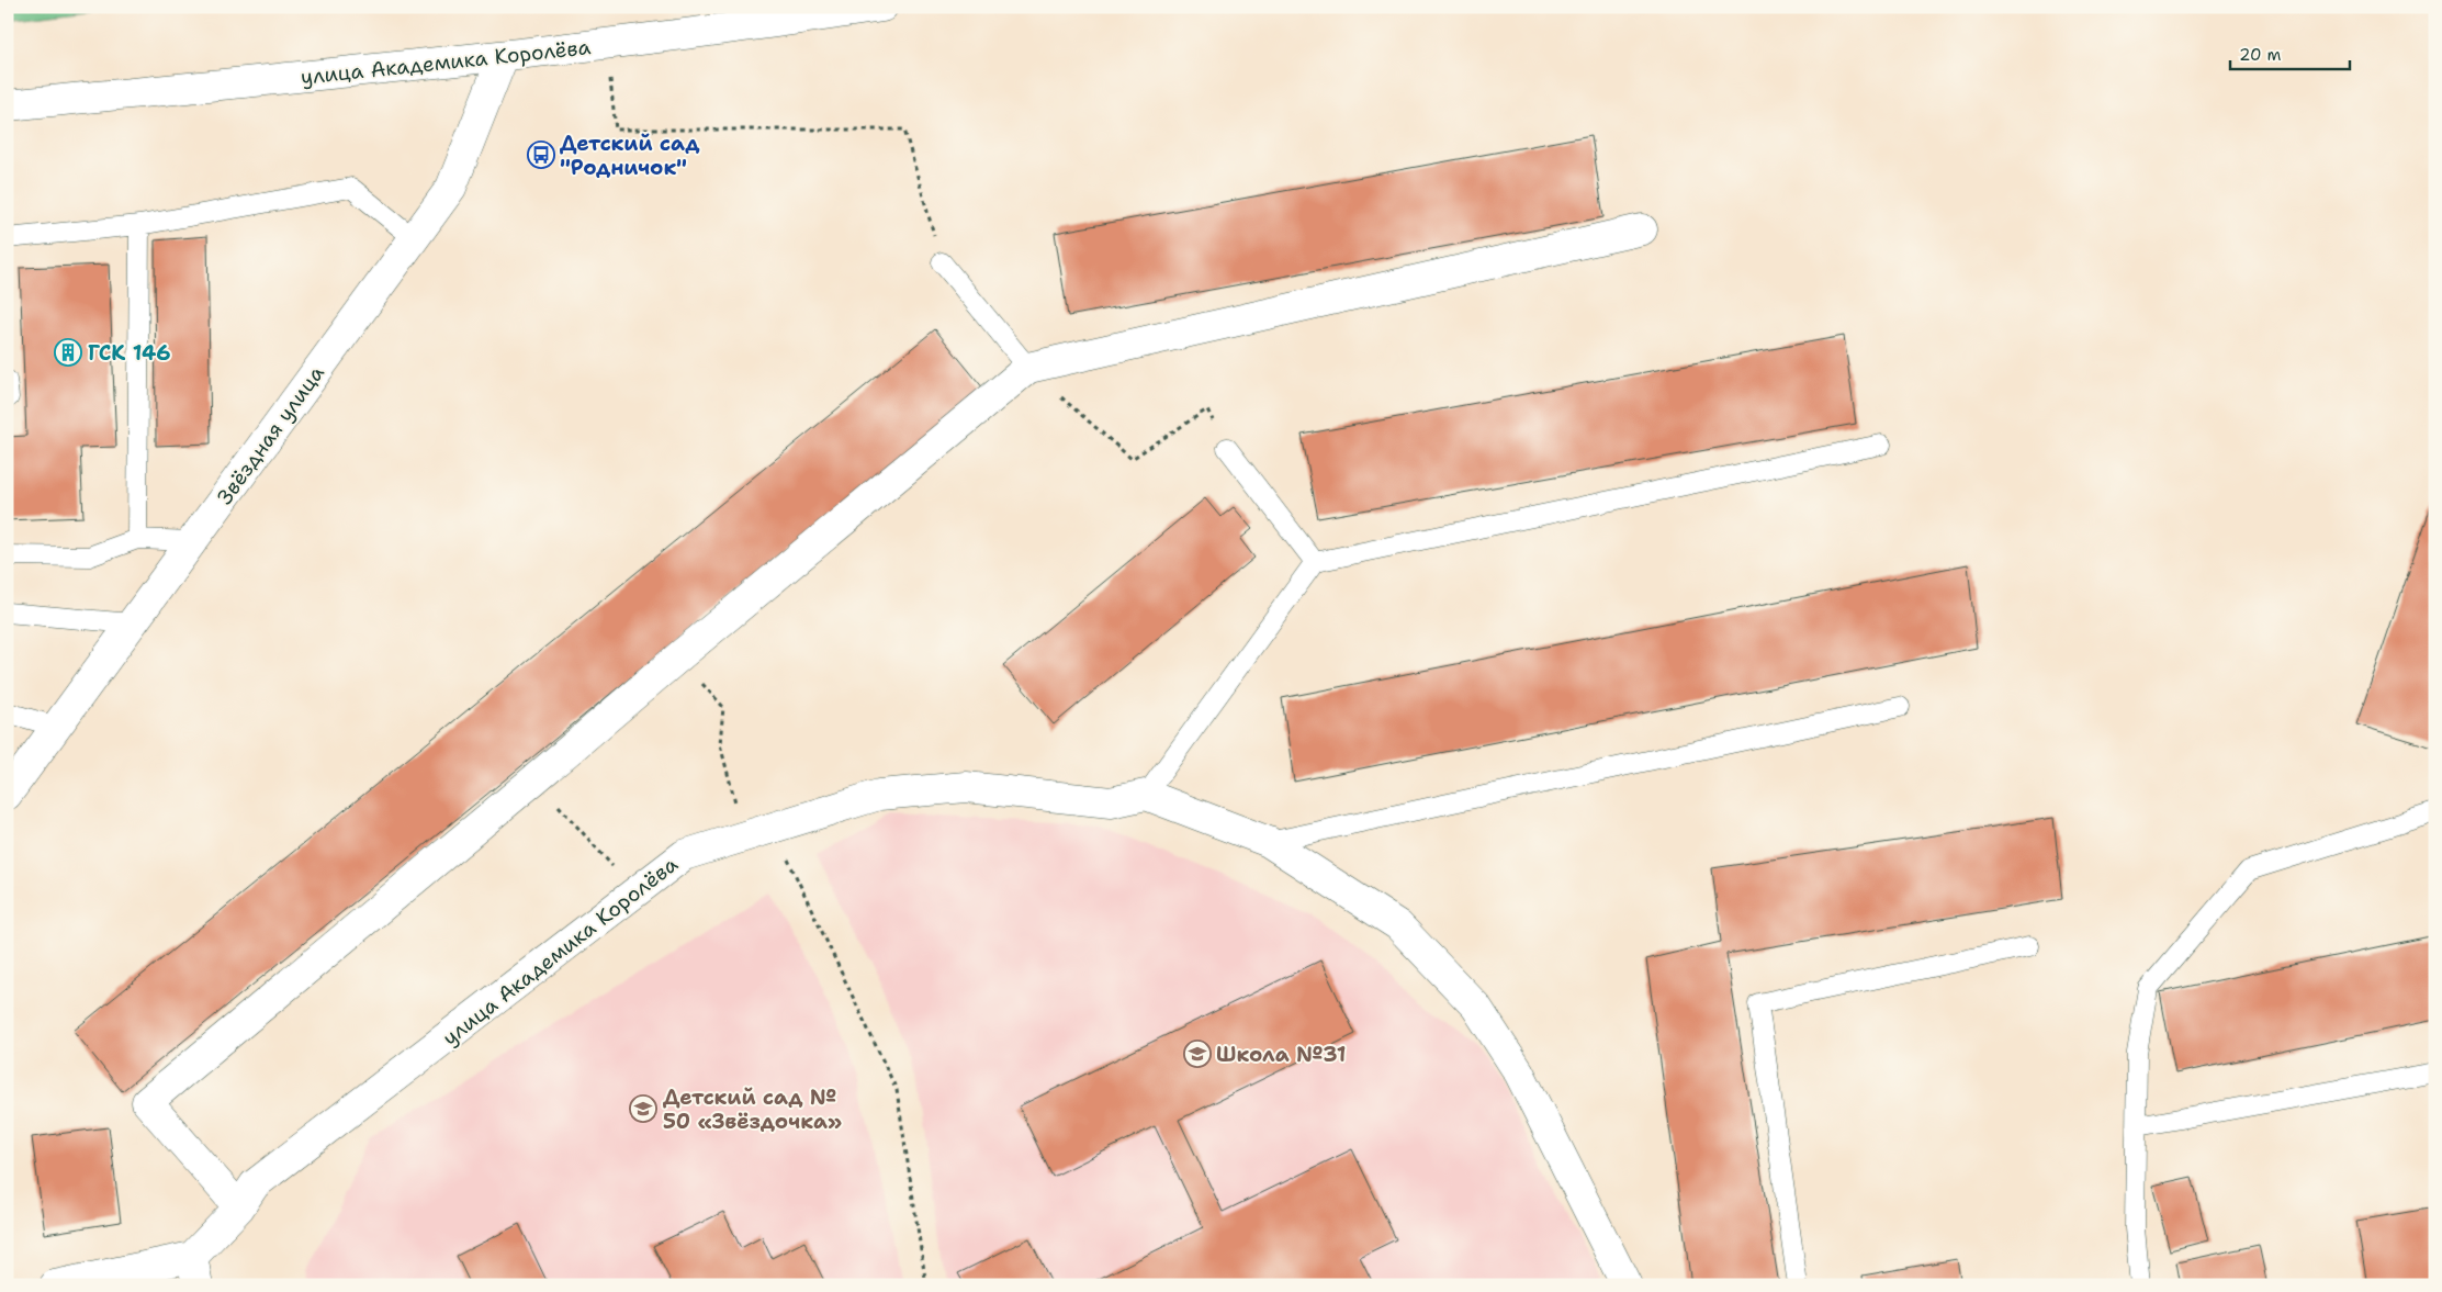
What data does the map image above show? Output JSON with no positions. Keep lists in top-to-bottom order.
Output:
{
  "streets": {
    "street": ["улица Академика Королёва", "Звёздная улица"]
  },
  "crossings": [
    ["улица Академика Королёва", "Звёздная улица"]
  ],
  "places": {
    "bus stop": ["Детский сад \"Родничок\""],
    "building": ["ГСК 146"],
    "school or university": ["Школа №31", "Детский сад № 50 «Звёздочка»"]
  },
  "scale_bar": "20 m"
}
